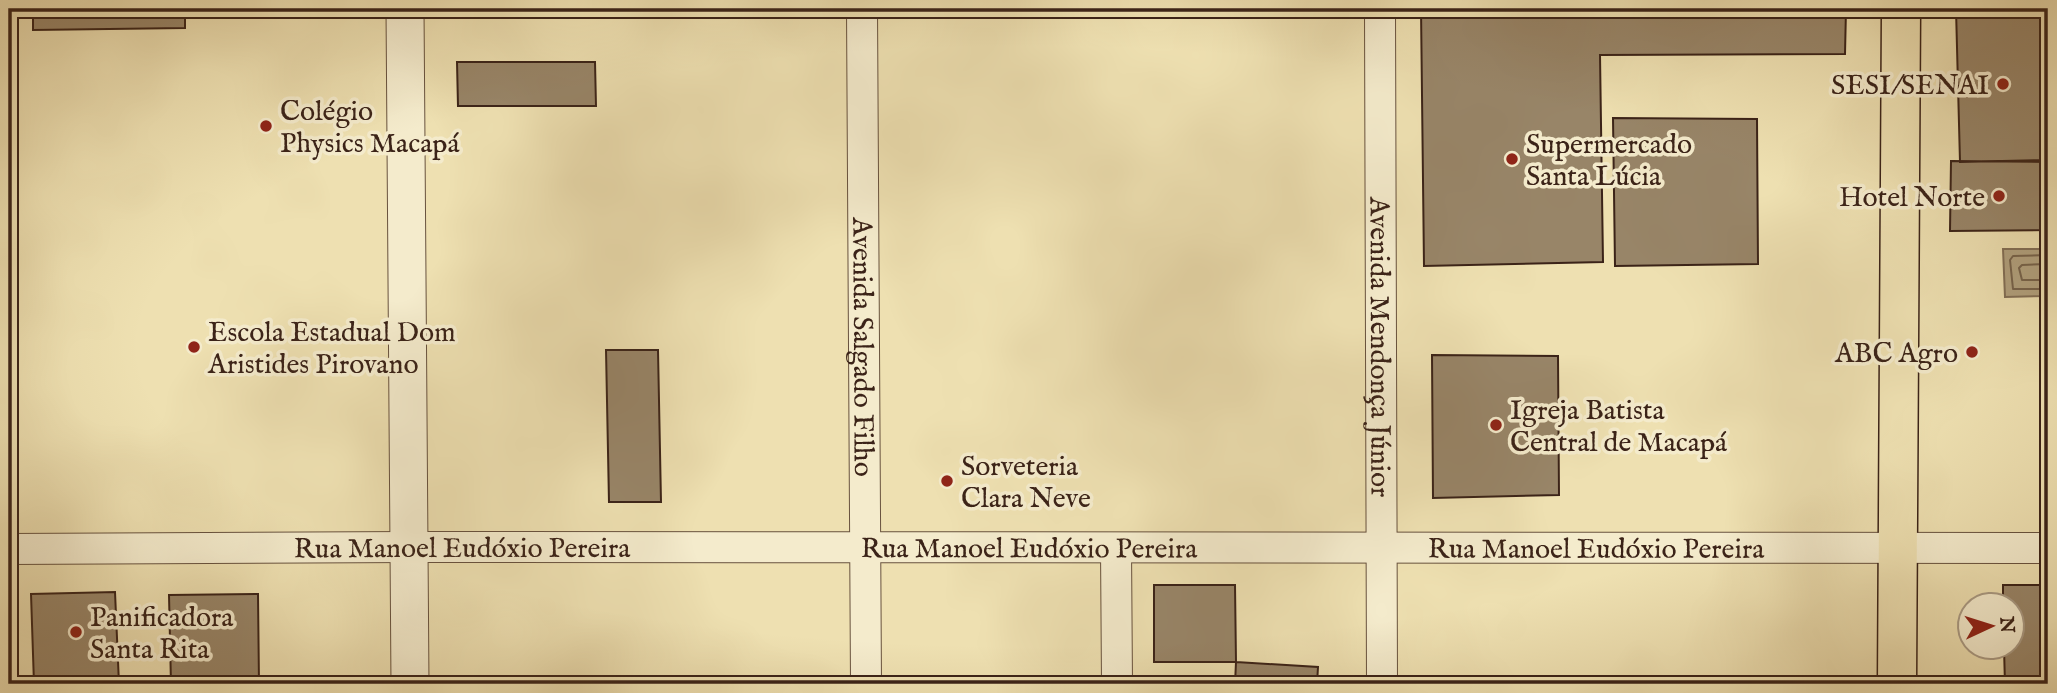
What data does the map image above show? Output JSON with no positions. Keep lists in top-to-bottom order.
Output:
{
  "streets": {
    "street": ["Avenida Salgado Filho", "Avenida Mendonça Júnior", "Rua Manoel Eudóxio Pereira"]
  },
  "crossings": [
    ["Avenida Salgado Filho", "Rua Manoel Eudóxio Pereira"],
    ["Avenida Mendonça Júnior", "Rua Manoel Eudóxio Pereira"]
  ],
  "places": [
    "SESI/SENAI",
    "Colégio Physics Macapá",
    "Supermercado Santa Lúcia",
    "Hotel Norte",
    "Escola Estadual Dom Aristides Pirovano",
    "ABC Agro",
    "Igreja Batista Central de Macapá",
    "Sorveteria Clara Neve",
    "Panificadora Santa Rita"
  ],
  "north": "right"
}
